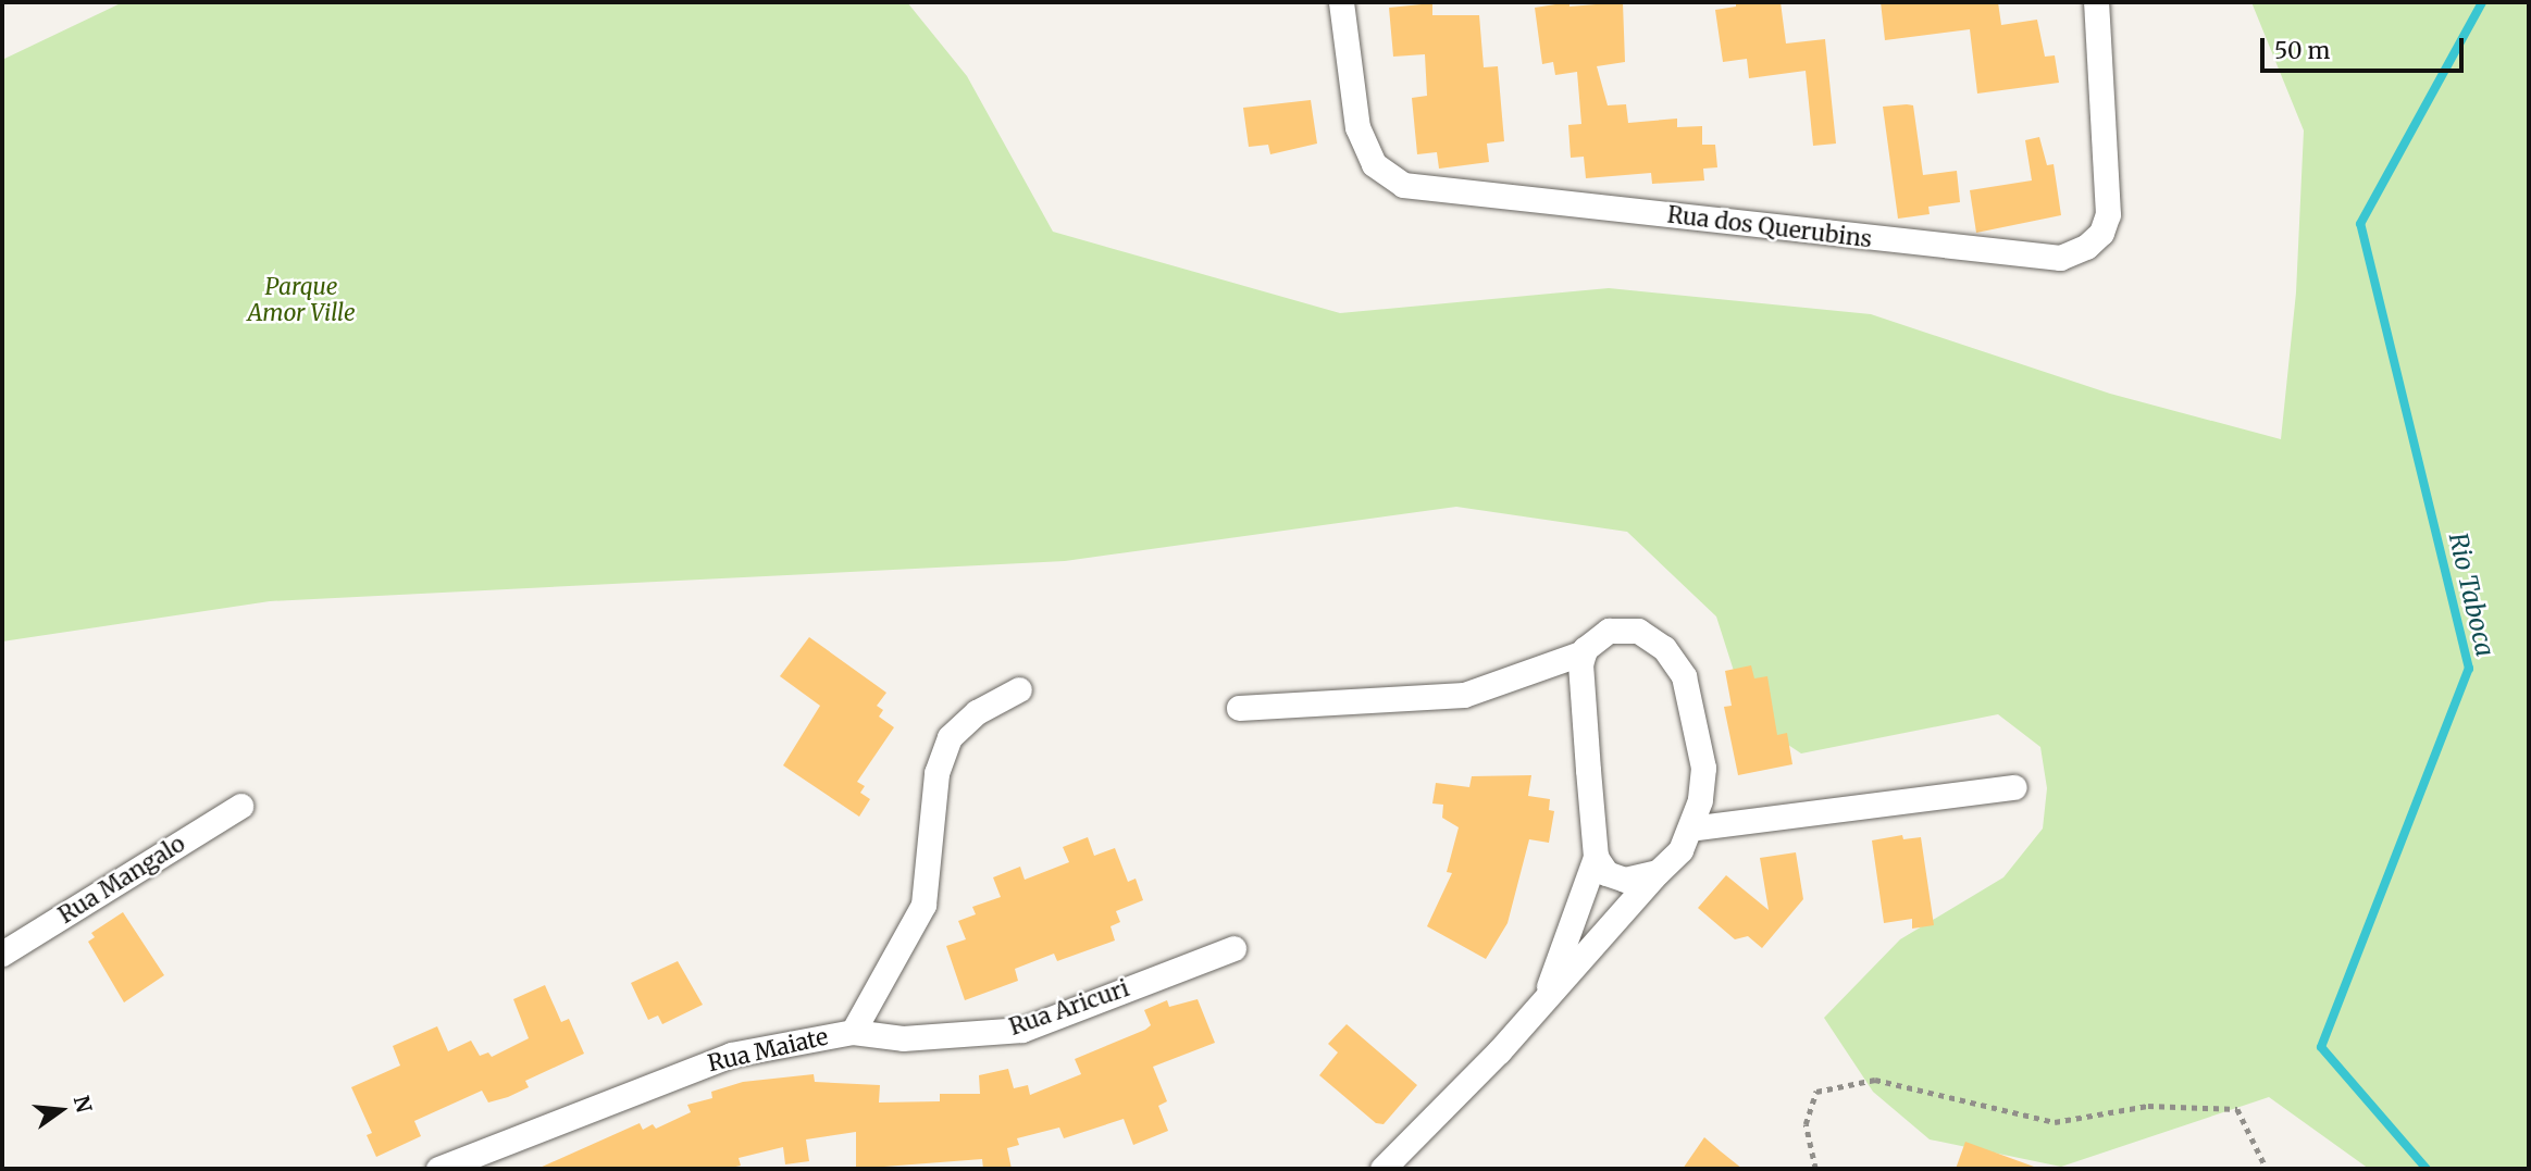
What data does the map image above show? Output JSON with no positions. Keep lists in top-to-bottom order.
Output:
{
  "streets": {
    "street": [
      "Rua dos Querubins",
      "Rua Mangalo",
      "Rua Aricuri",
      "Rua Maiate"
    ]
  },
  "crossings": [
    ["Rua Aricuri", "Rua Maiate"]
  ],
  "water": ["Rio Taboca"],
  "parks": ["Parque Amor Ville"],
  "scale_bar": "50 m",
  "north": "right"
}
